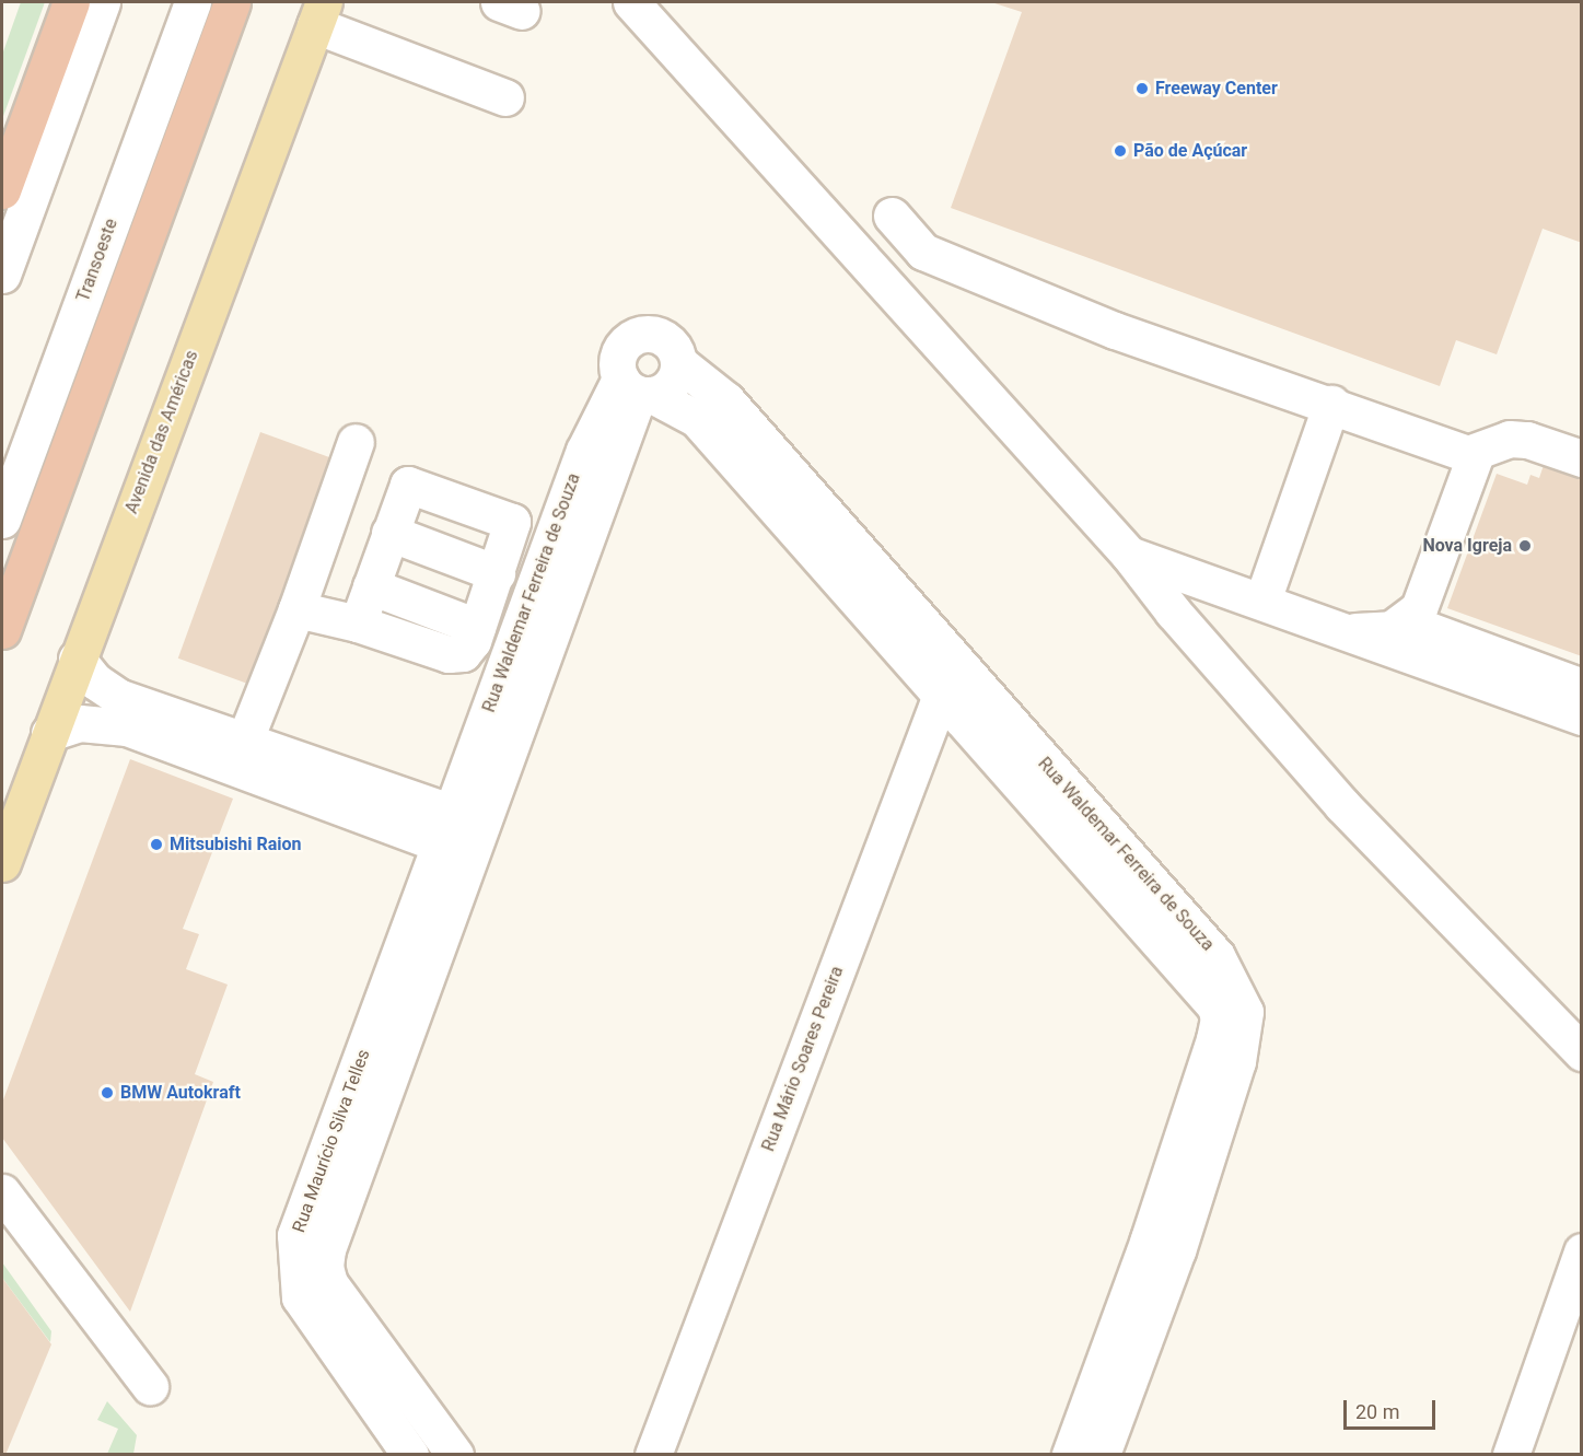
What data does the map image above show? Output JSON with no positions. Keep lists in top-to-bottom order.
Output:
{
  "streets": {
    "main road": ["Avenida das Américas"],
    "street": [
      "Transoeste",
      "Rua Waldemar Ferreira de Souza",
      "Rua Mário Soares Pereira",
      "Rua Maurício Silva Telles"
    ]
  },
  "crossings": [
    ["Rua Waldemar Ferreira de Souza", "Rua Mário Soares Pereira"],
    ["Rua Waldemar Ferreira de Souza", "Rua Maurício Silva Telles"]
  ],
  "places": [
    "Freeway Center",
    "Pão de Açúcar",
    "Nova Igreja",
    "Mitsubishi Raion",
    "BMW Autokraft"
  ],
  "scale_bar": "20 m"
}
